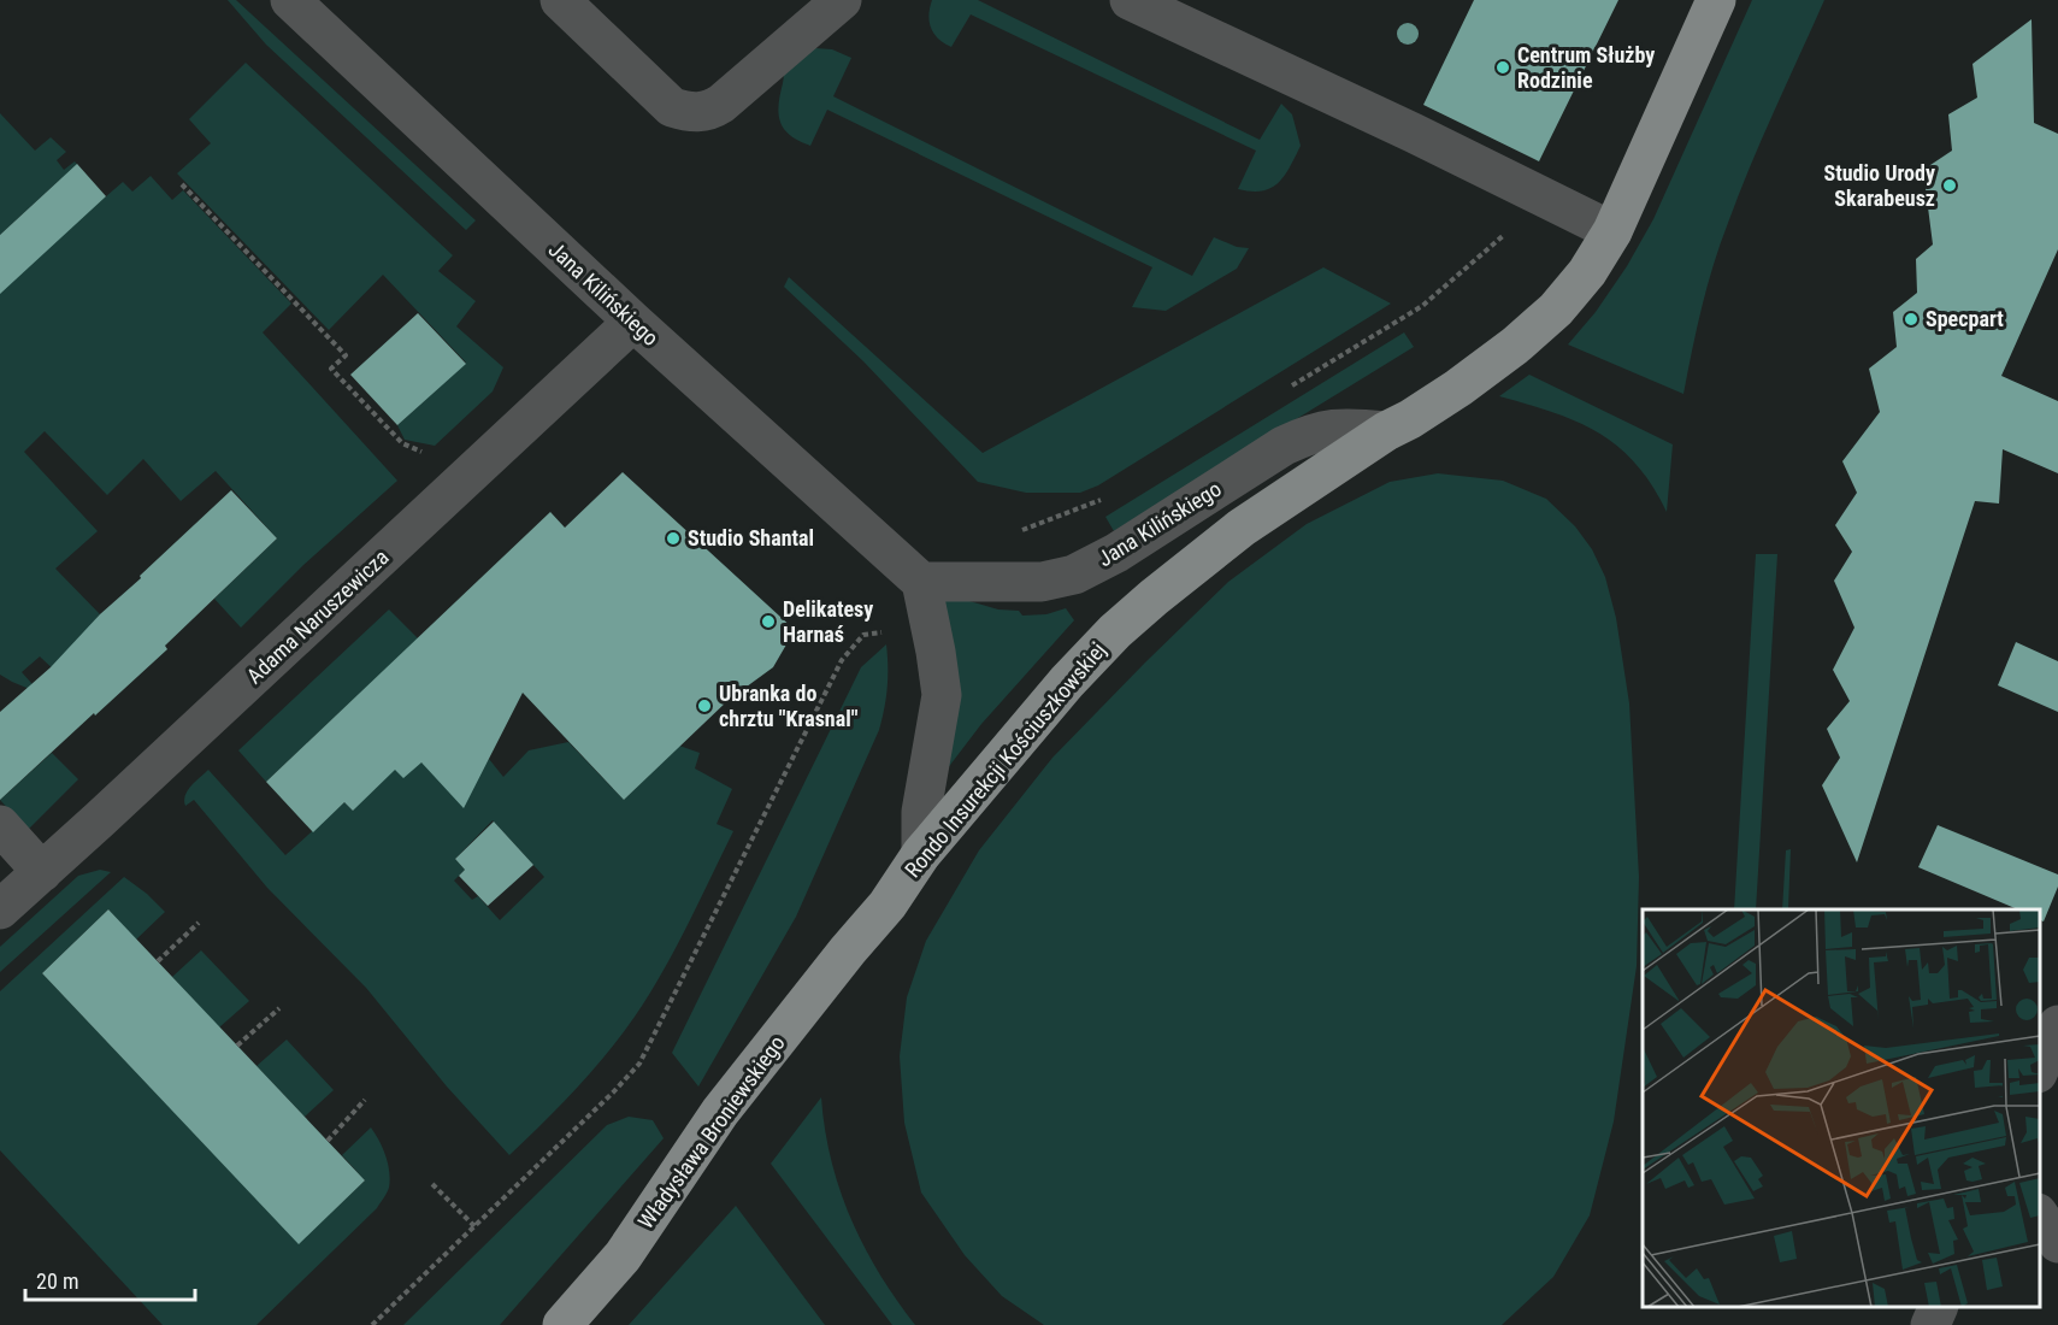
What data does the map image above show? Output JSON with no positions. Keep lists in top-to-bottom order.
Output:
{
  "streets": {
    "main road": ["Rondo Insurekcji Kościuszkowskiej", "Władysława Broniewskiego"],
    "street": ["Jana Kilińskiego", "Adama Naruszewicza"]
  },
  "crossings": [
    ["Jana Kilińskiego", "Adama Naruszewicza"],
    ["Jana Kilińskiego", "Rondo Insurekcji Kościuszkowskiej"],
    ["Rondo Insurekcji Kościuszkowskiej", "Władysława Broniewskiego"]
  ],
  "places": [
    "Centrum Służby Rodzinie",
    "Studio Urody Skarabeusz",
    "Specpart",
    "Studio Shantal",
    "Delikatesy Harnaś",
    "Ubranka do chrztu \"Krasnal\""
  ],
  "scale_bar": "20 m"
}
